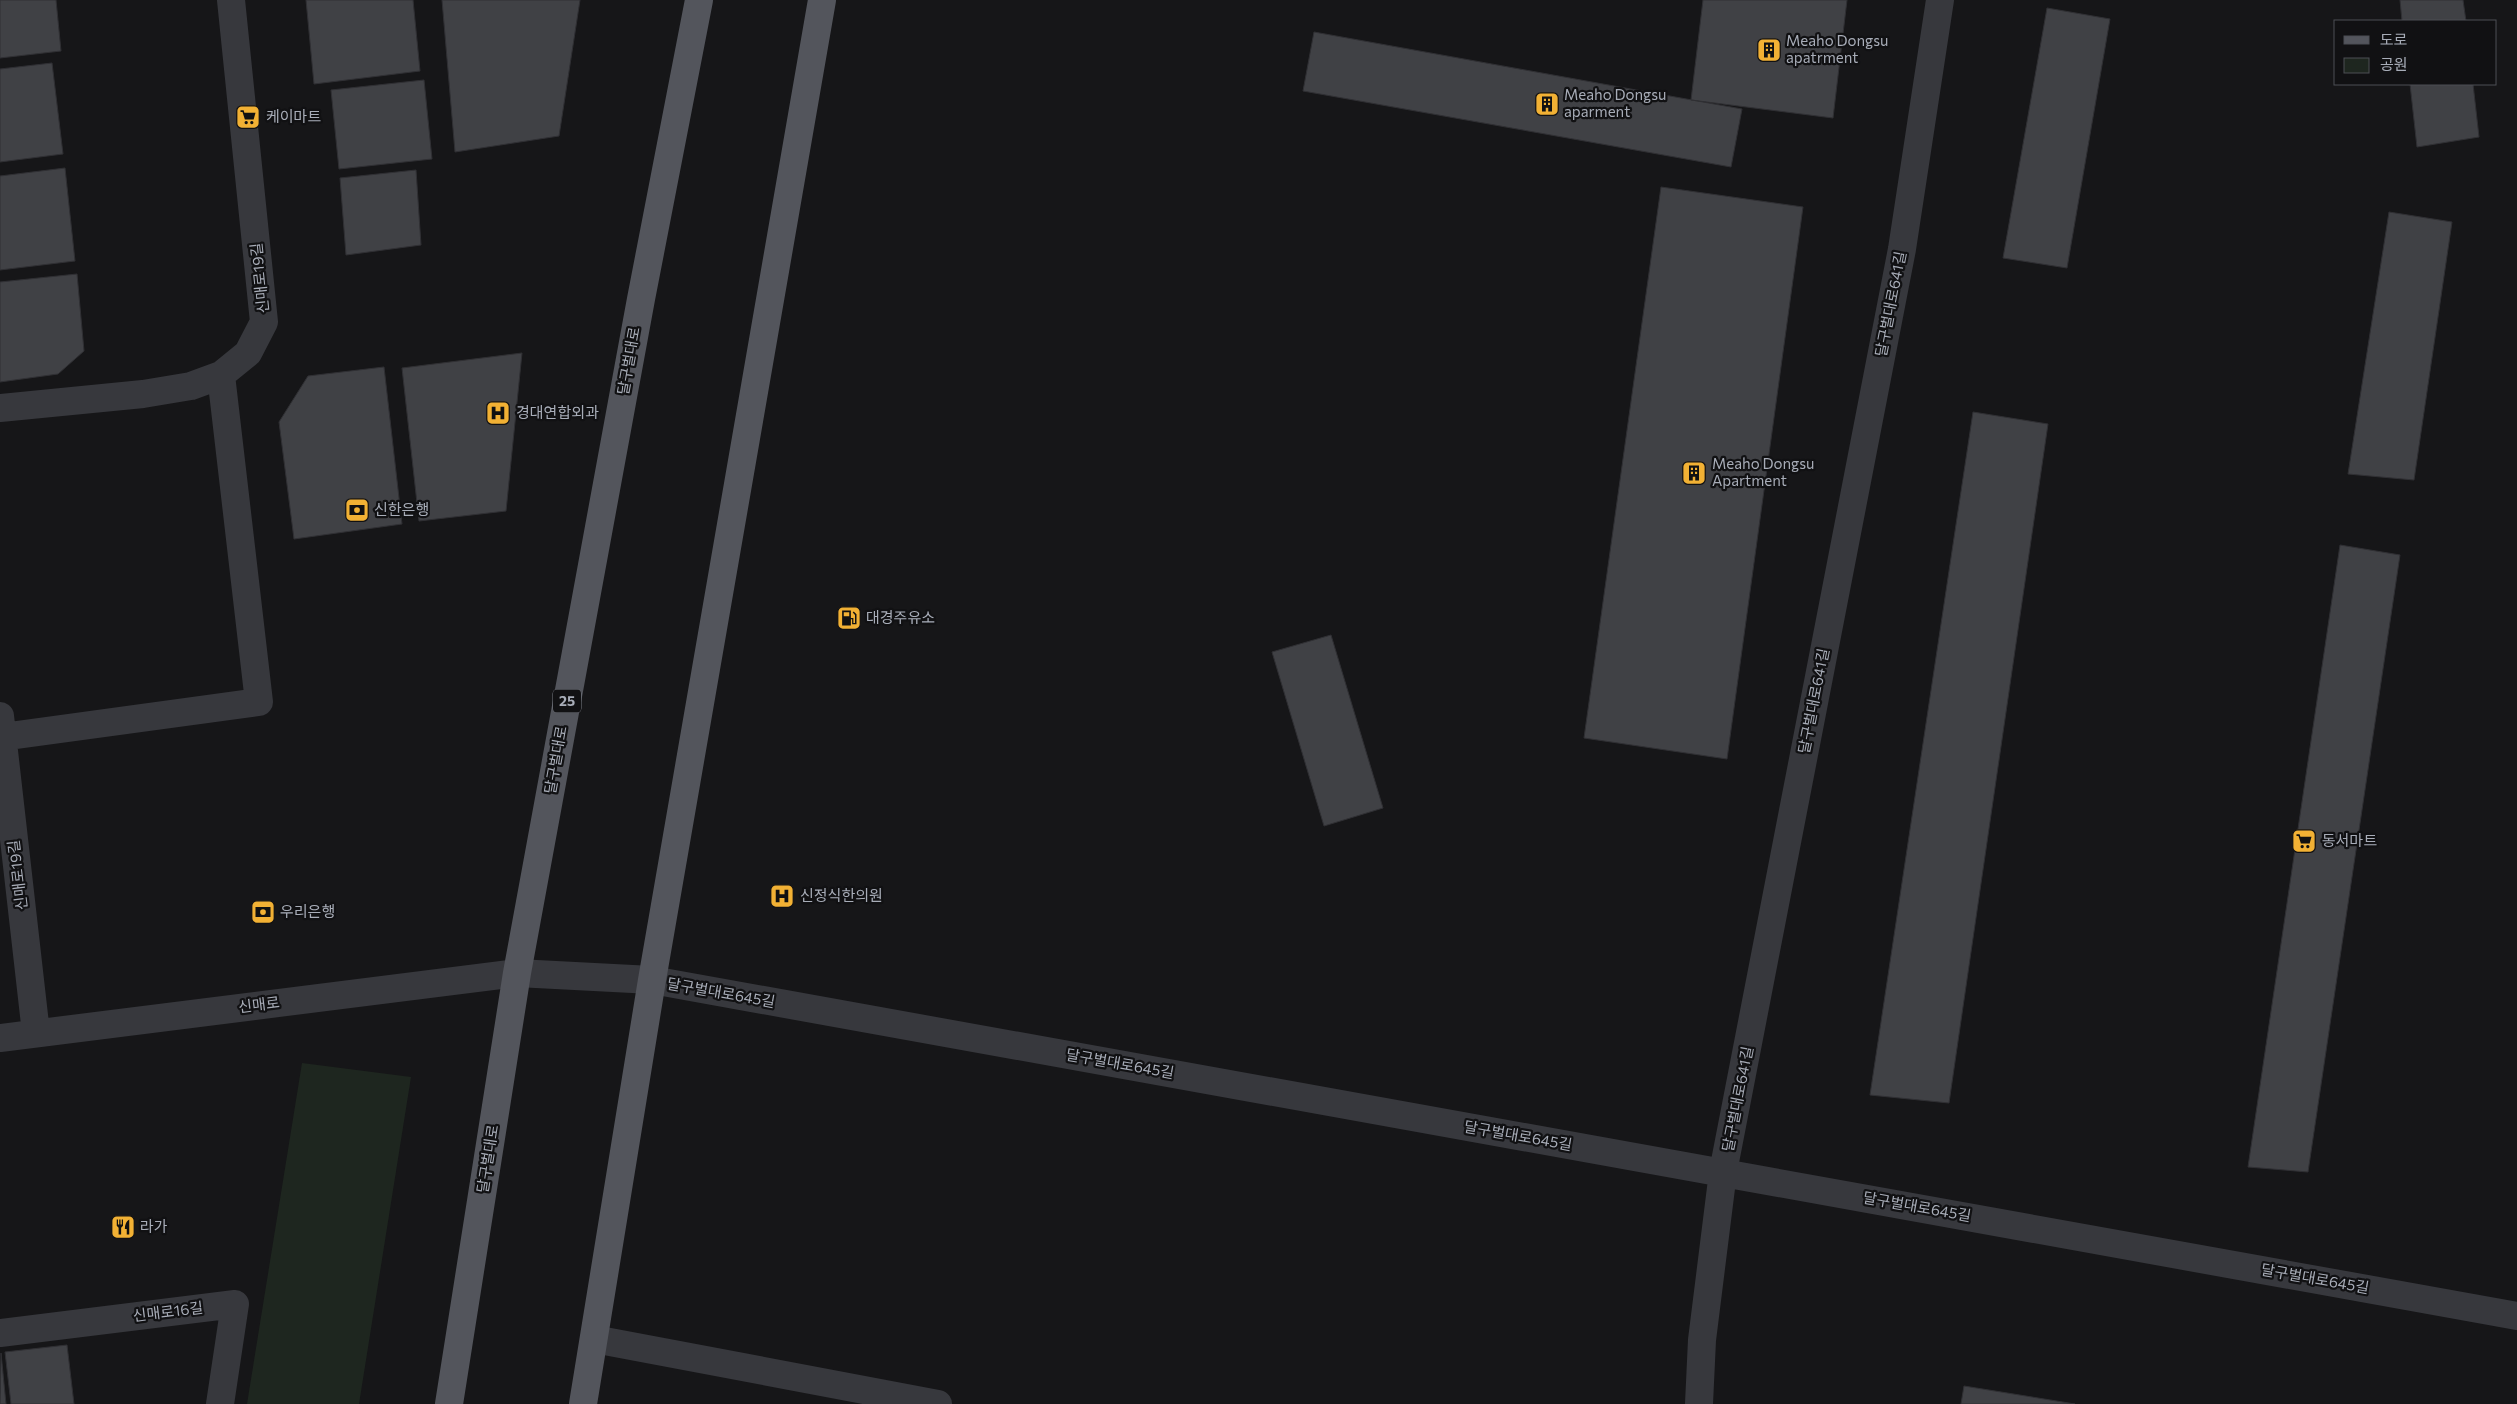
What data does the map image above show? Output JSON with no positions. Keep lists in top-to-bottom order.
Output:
{
  "streets": {
    "main road": ["달구벌대로", "25"],
    "street": [
      "신매로19길",
      "달구벌대로641길",
      "달구벌대로645길",
      "신매로",
      "신매로16길"
    ]
  },
  "crossings": [
    ["신매로19길", "신매로"],
    ["달구벌대로641길", "달구벌대로645길"],
    ["달구벌대로", "달구벌대로645길"],
    ["달구벌대로", "신매로"],
    ["달구벌대로645길", "신매로"]
  ],
  "places": {
    "building": ["Meaho Dongsu apatrment", "Meaho Dongsu aparment", "Meaho Dongsu Apartment"],
    "supermarket": ["케이마트", "동서마트"],
    "hospital": ["경대연합외과", "신정식한의원"],
    "bank": ["신한은행", "우리은행"],
    "fuel station": ["대경주유소"],
    "restaurant": ["라가"]
  },
  "legend": ["도로", "공원"]
}
